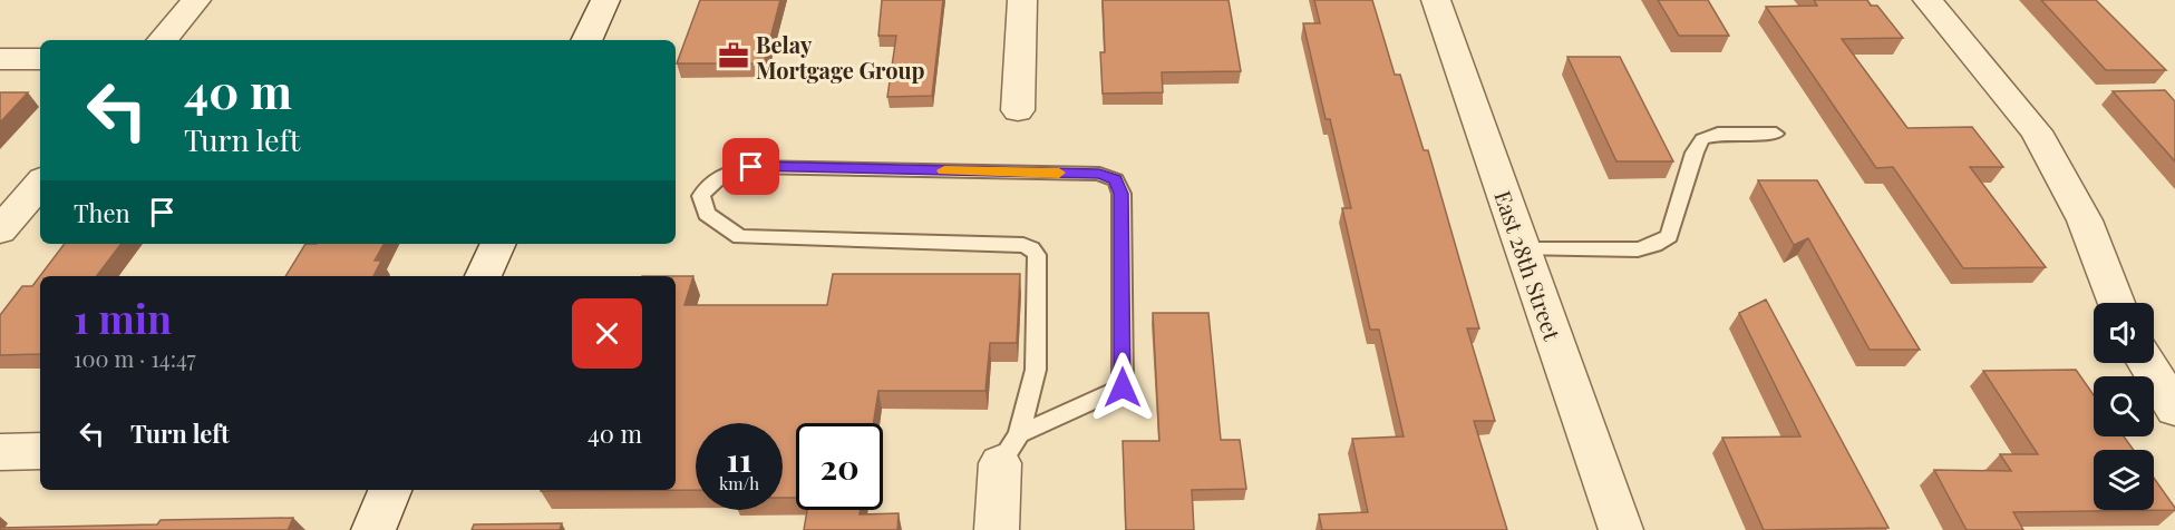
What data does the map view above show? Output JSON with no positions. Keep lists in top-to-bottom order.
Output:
{
  "streets": {
    "street": ["East 28th Street"]
  },
  "places": {
    "office": ["Belay Mortgage Group"]
  },
  "page": {
    "turn": ["40 m", "Turn left"],
    "then": "Then",
    "heading": ["1 min", "100 m · 14:47"],
    "list": [
      {
        "name": "Turn left",
        "value": "40 m"
      }
    ],
    "speed": "11 km/h",
    "limit": "20"
  }
}
